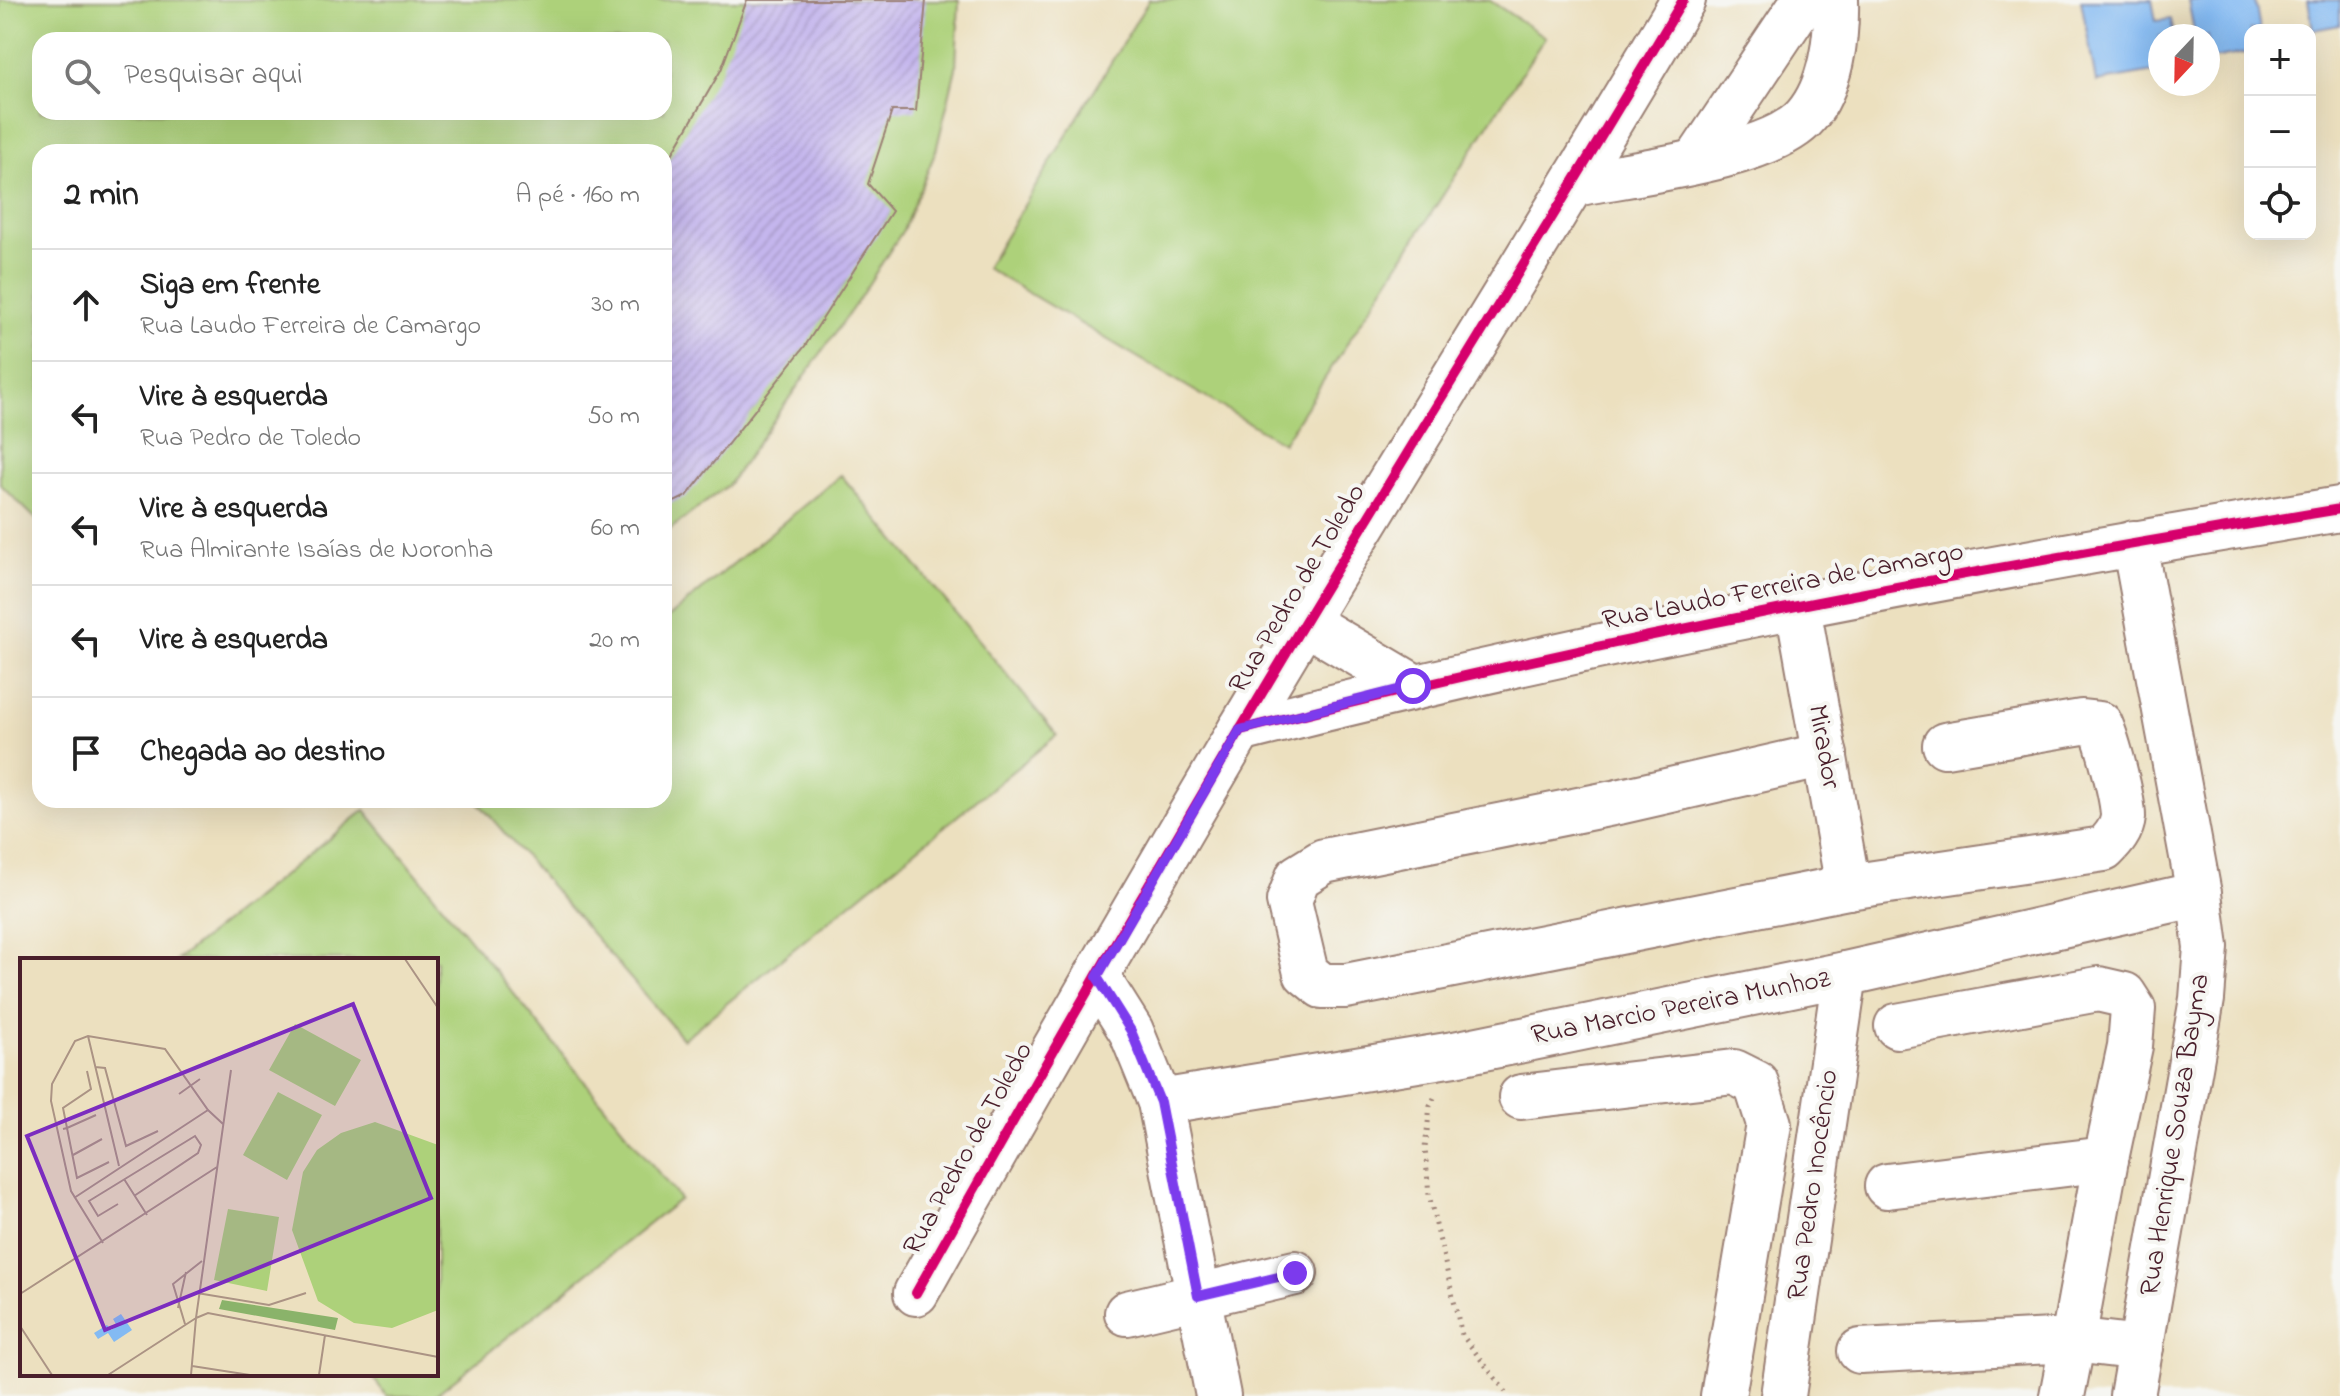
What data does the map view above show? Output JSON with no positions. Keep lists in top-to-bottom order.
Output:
{
  "streets": {
    "street": [
      "Rua Laudo Ferreira de Camargo",
      "Rua Pedro de Toledo",
      "Mirador",
      "Rua Marcio Pereira Munhoz",
      "Rua Henrique Souza Bayma",
      "Rua Pedro Inocêncio"
    ]
  },
  "crossings": [
    ["Rua Laudo Ferreira de Camargo", "Rua Pedro de Toledo"],
    ["Rua Laudo Ferreira de Camargo", "Mirador"],
    ["Rua Laudo Ferreira de Camargo", "Rua Henrique Souza Bayma"],
    ["Rua Marcio Pereira Munhoz", "Rua Henrique Souza Bayma"],
    ["Rua Marcio Pereira Munhoz", "Rua Pedro Inocêncio"]
  ],
  "north": "bottom",
  "page": {
    "map_buttons": ["+", "−"],
    "search": "Pesquisar aqui",
    "heading": ["2 min", "A pé · 160 m"],
    "list": [
      ["Siga em frente", "Rua Laudo Ferreira de Camargo", "30 m"],
      ["Vire à esquerda", "Rua Pedro de Toledo", "50 m"],
      ["Vire à esquerda", "Rua Almirante Isaías de Noronha", "60 m"],
      ["Vire à esquerda", "20 m"],
      "Chegada ao destino"
    ]
  }
}
